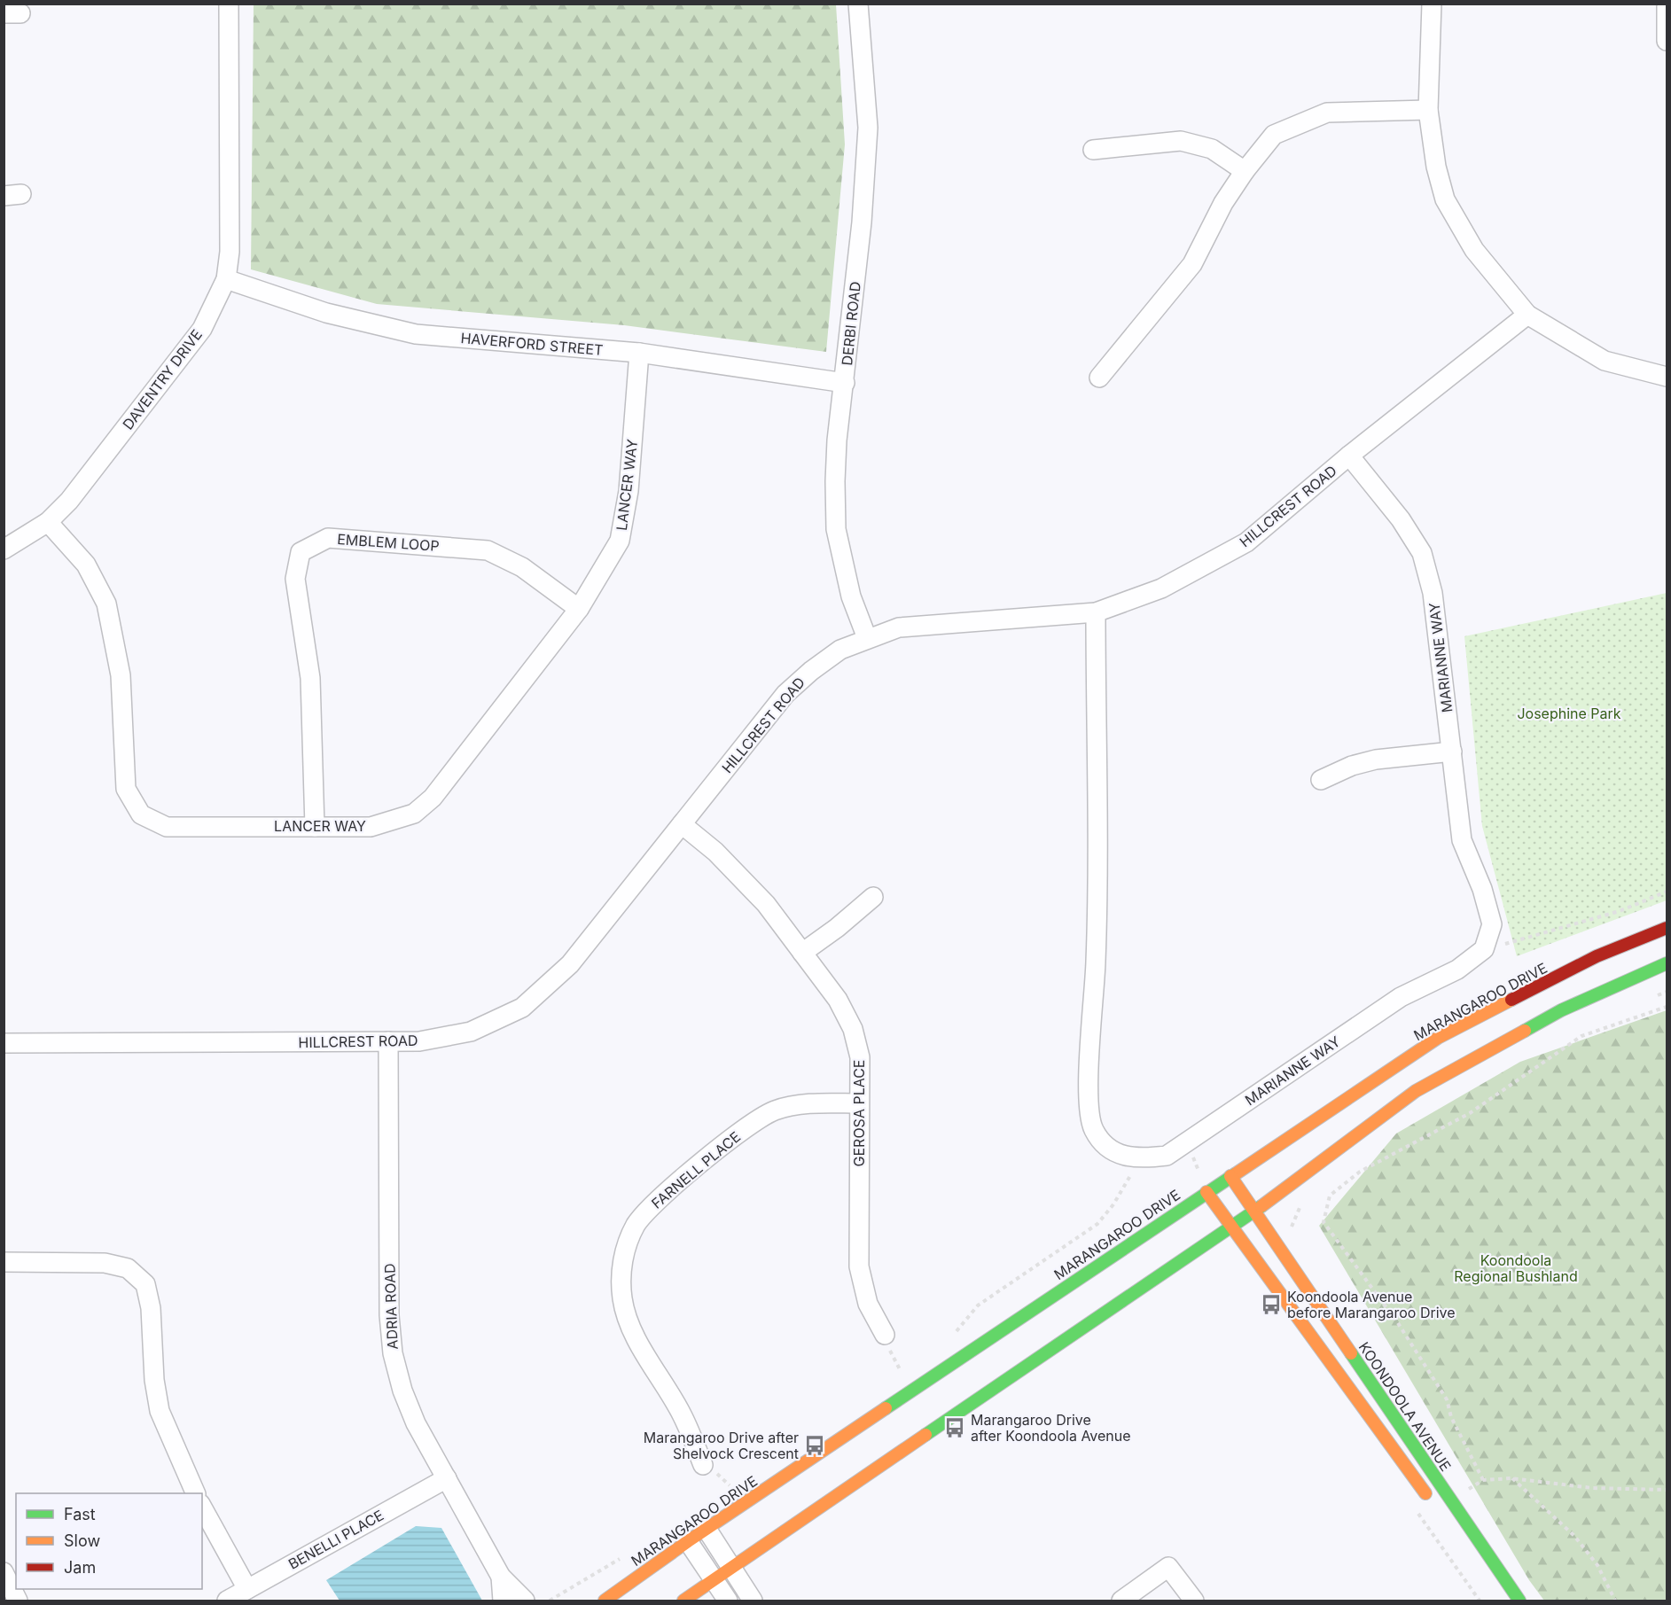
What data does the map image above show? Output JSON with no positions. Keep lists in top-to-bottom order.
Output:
{
  "streets": {
    "main road": ["MARANGAROO DRIVE", "KOONDOOLA AVENUE"],
    "street": [
      "DERBI ROAD",
      "HAVERFORD STREET",
      "DAVENTRY DRIVE",
      "LANCER WAY",
      "HILLCREST ROAD",
      "EMBLEM LOOP",
      "MARIANNE WAY",
      "GEROSA PLACE",
      "FARNELL PLACE",
      "ADRIA ROAD",
      "BENELLI PLACE"
    ]
  },
  "crossings": [
    ["DERBI ROAD", "HAVERFORD STREET"],
    ["DERBI ROAD", "HILLCREST ROAD"],
    ["HAVERFORD STREET", "DAVENTRY DRIVE"],
    ["HAVERFORD STREET", "LANCER WAY"],
    ["DAVENTRY DRIVE", "LANCER WAY"],
    ["LANCER WAY", "EMBLEM LOOP"],
    ["HILLCREST ROAD", "MARIANNE WAY"],
    ["HILLCREST ROAD", "GEROSA PLACE"],
    ["HILLCREST ROAD", "ADRIA ROAD"],
    ["MARANGAROO DRIVE", "KOONDOOLA AVENUE"],
    ["GEROSA PLACE", "FARNELL PLACE"],
    ["ADRIA ROAD", "BENELLI PLACE"]
  ],
  "parks": ["Josephine Park", "Koondoola Regional Bushland"],
  "places": {
    "bus stop": ["Koondoola Avenue before Marangaroo Drive", "Marangaroo Drive after Koondoola Avenue", "Marangaroo Drive after Shelvock Crescent"]
  },
  "legend": ["Fast", "Slow", "Jam"]
}
